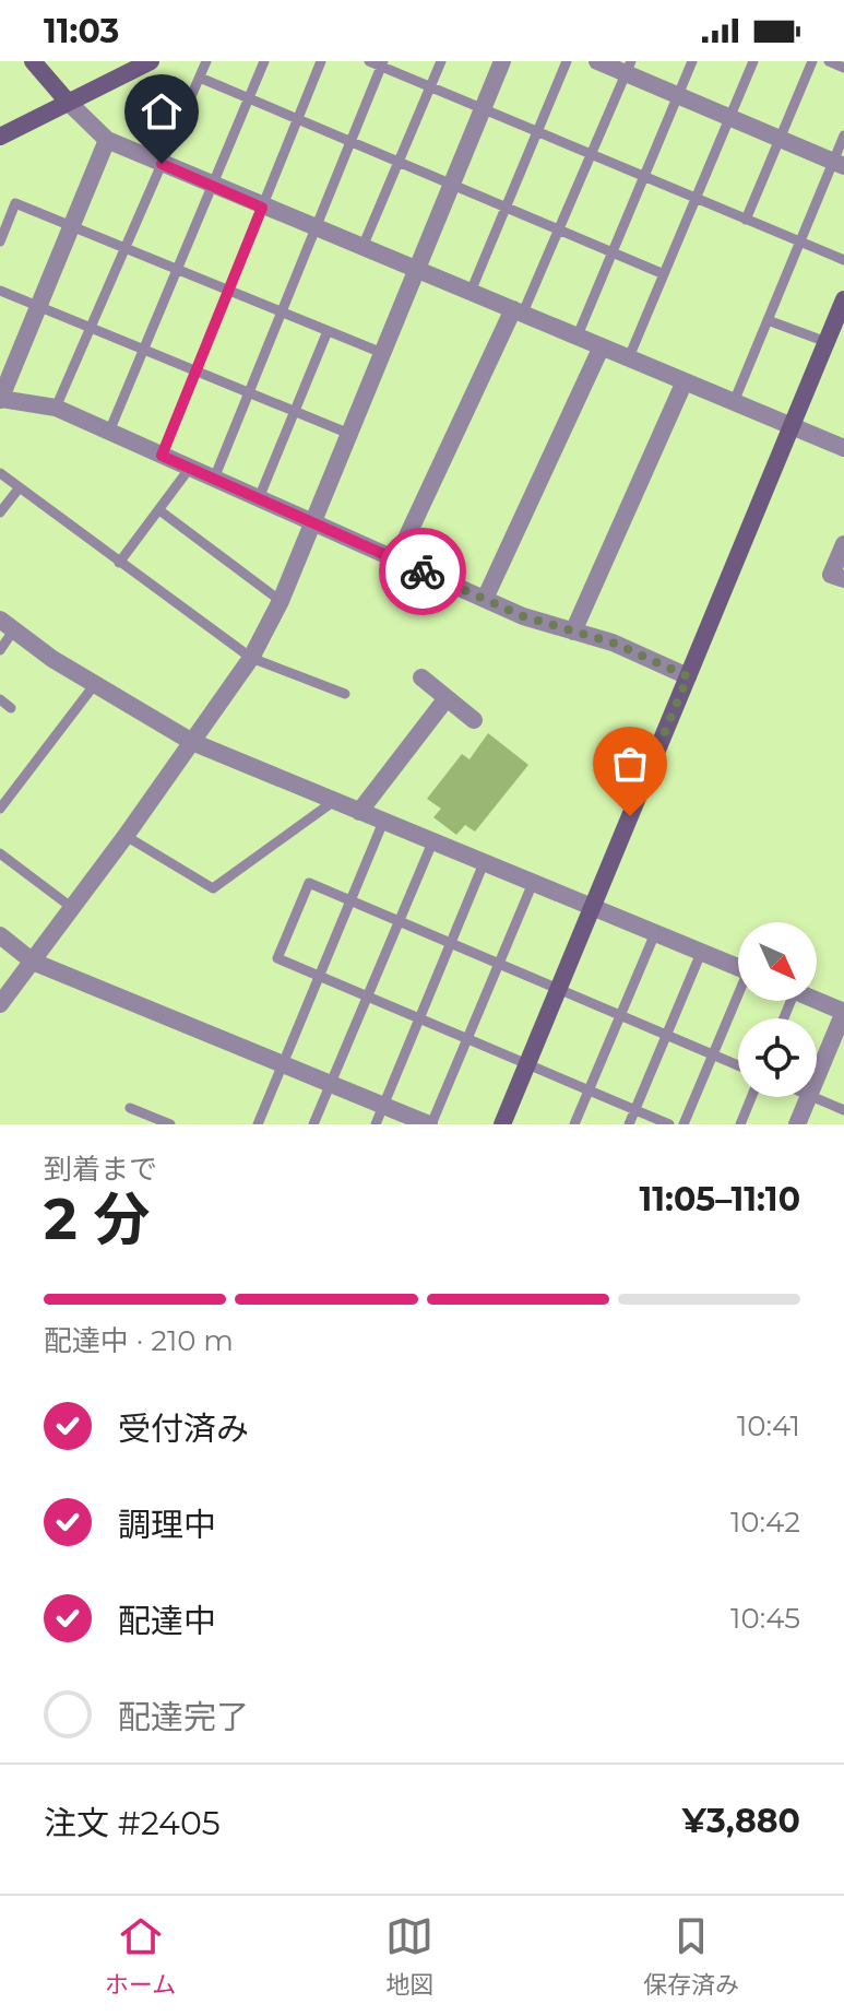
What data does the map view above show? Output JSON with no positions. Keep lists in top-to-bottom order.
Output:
{
  "north": "bottom right",
  "page": {
    "status": "11:03",
    "heading": ["2 分", "到着まで", "11:05–11:10"],
    "panel": ["注文 #2405", "¥3,880"],
    "bar": "配達中 · 210 m",
    "list": [
      ["受付済み", "10:41"],
      ["調理中", "10:42"],
      ["配達中", "10:45"],
      "配達完了"
    ],
    "tabs": ["ホーム", "地図", "保存済み"]
  }
}
